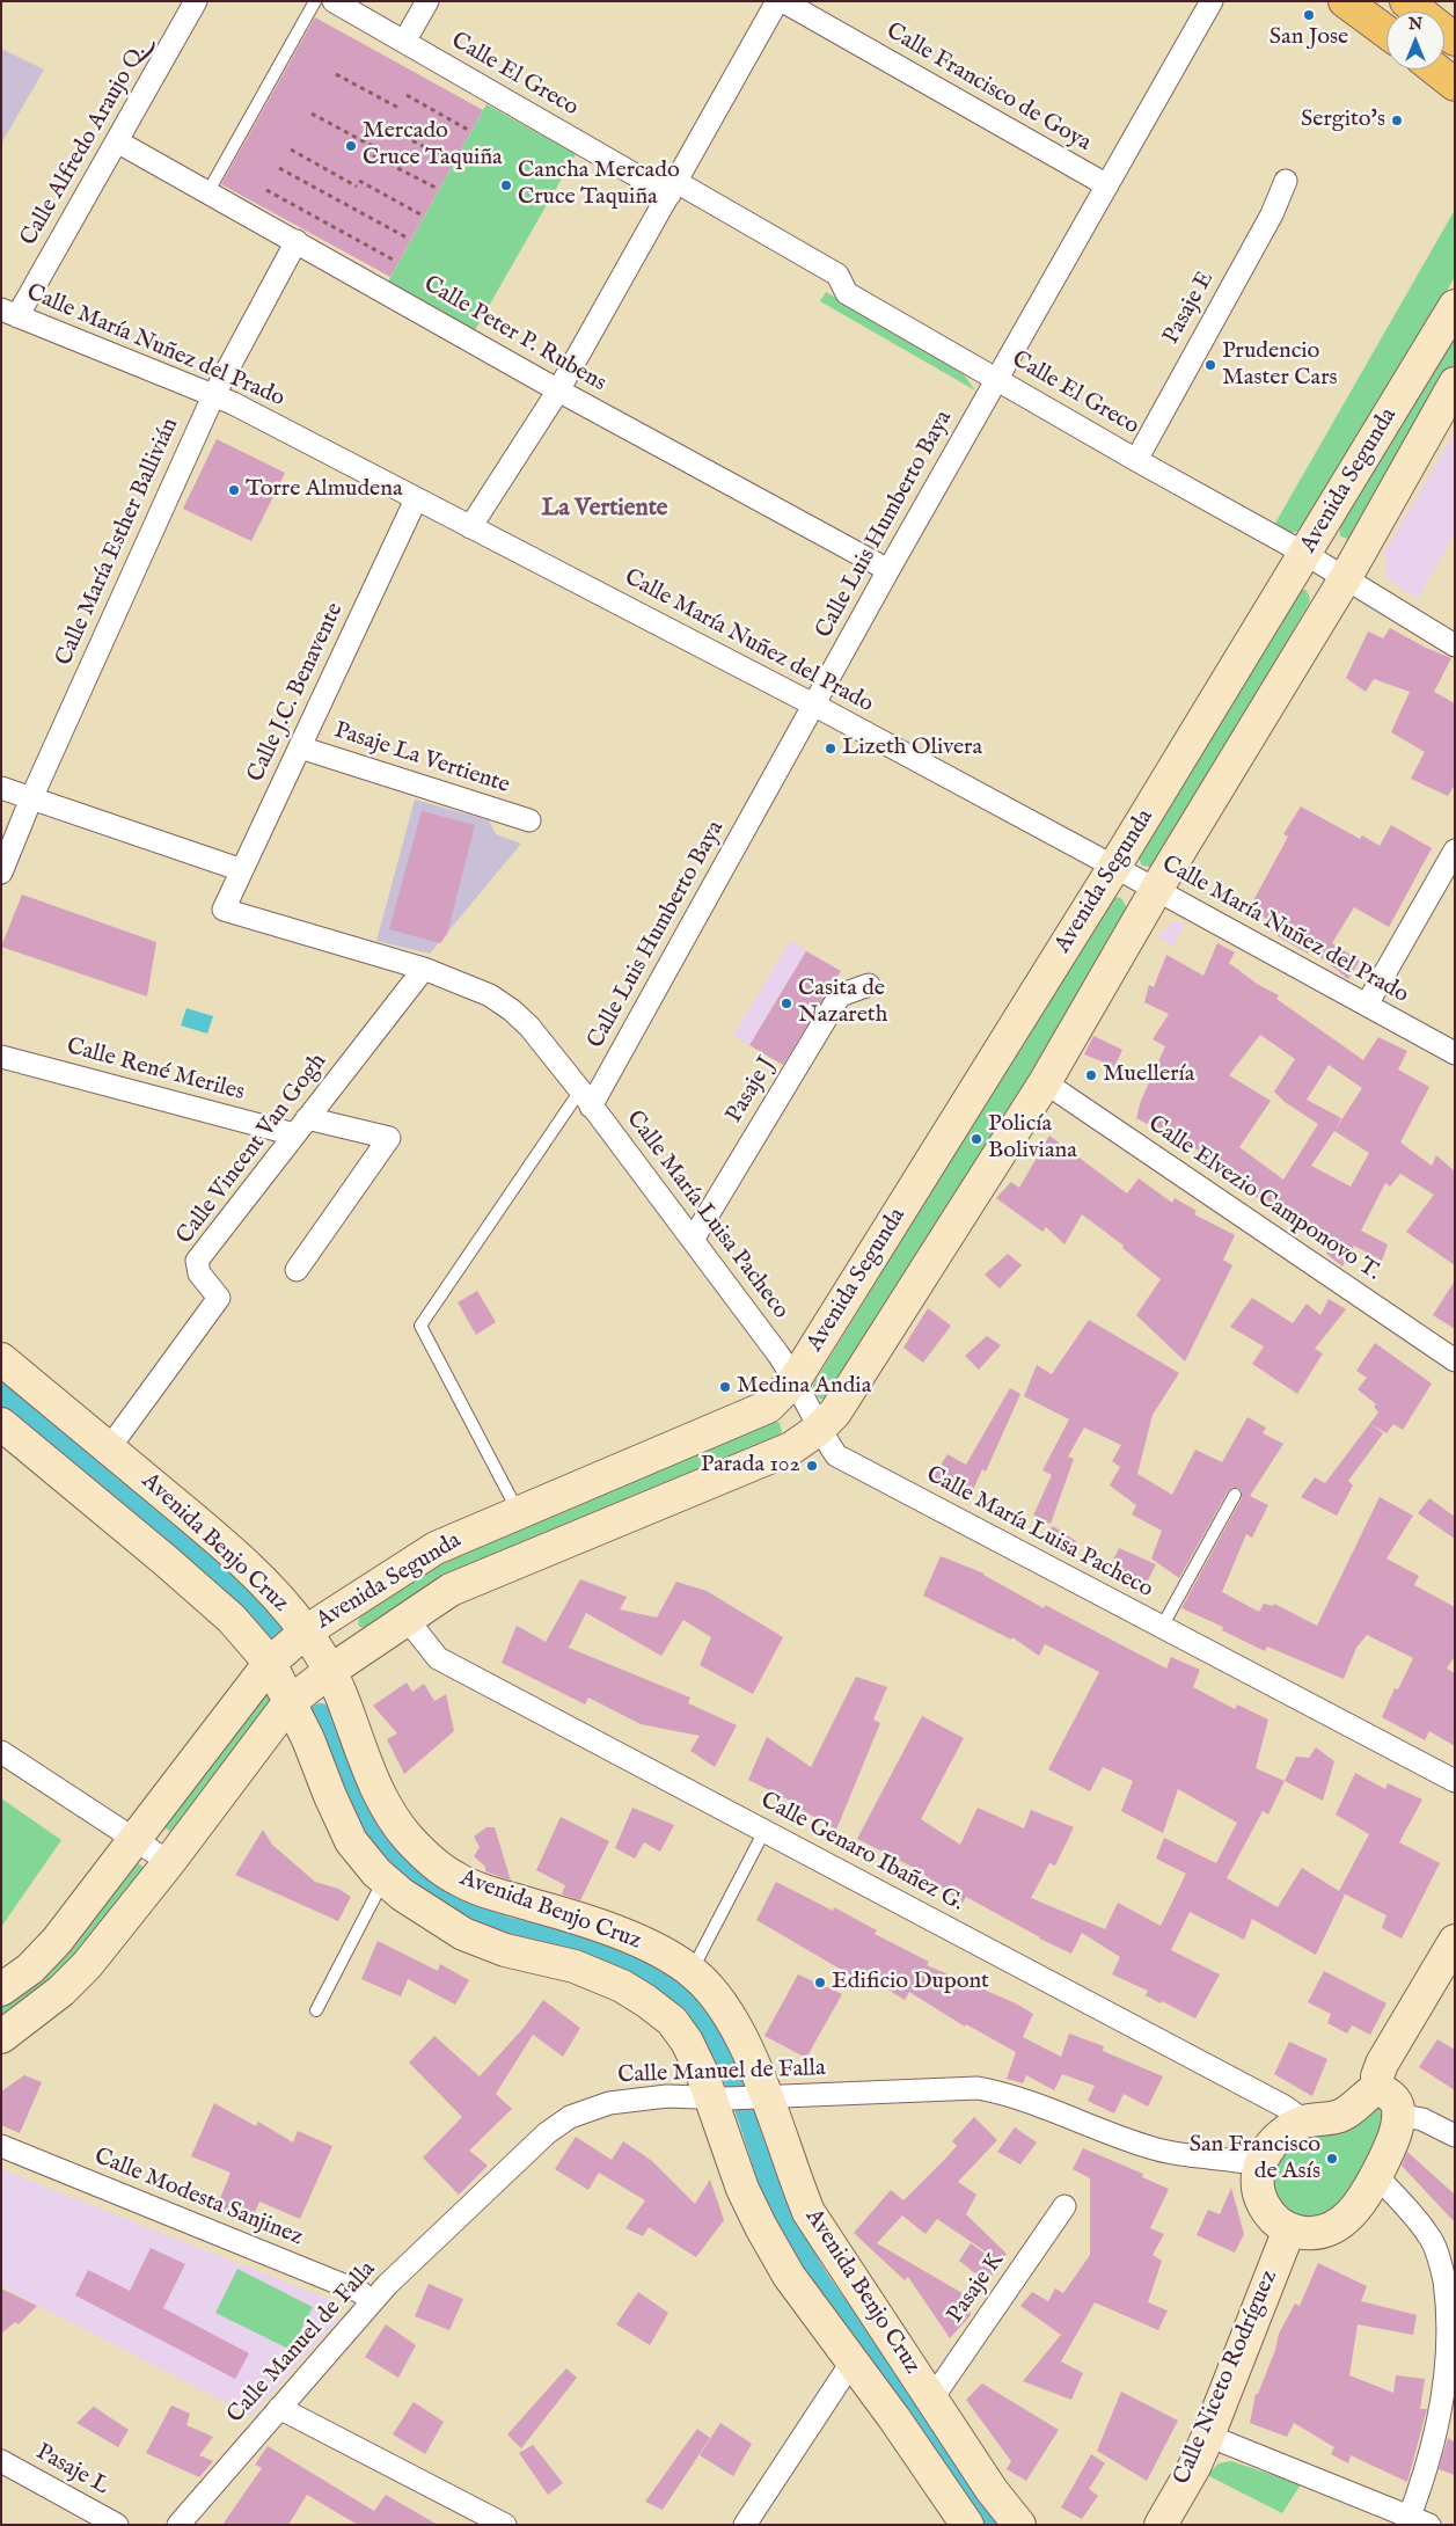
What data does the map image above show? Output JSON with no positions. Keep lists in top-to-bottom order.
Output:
{
  "streets": {
    "main road": ["Avenida Segunda", "Avenida Benjo Cruz", "Calle Niceto Rodríguez"],
    "street": [
      "Calle El Greco",
      "Calle Francisco de Goya",
      "Calle Alfredo Araujo Q.",
      "Pasaje E",
      "Calle Peter P. Rubens",
      "Calle María Nuñez del Prado",
      "Calle Luis Humberto Baya",
      "Calle María Esther Ballivián",
      "Calle J.C. Benavente",
      "Pasaje La Vertiente",
      "Calle René Meriles",
      "Pasaje J",
      "Calle Vincent Van Gogh",
      "Calle Elvezio Camponovo T.",
      "Calle María Luisa Pacheco",
      "Calle Genaro Ibañez G.",
      "Calle Manuel de Falla",
      "Calle Modesta Sanjinez",
      "Pasaje K",
      "Pasaje L"
    ]
  },
  "crossings": [
    ["Calle El Greco", "Pasaje E"],
    ["Calle El Greco", "Avenida Segunda"],
    ["Calle El Greco", "Calle Luis Humberto Baya"],
    ["Calle Francisco de Goya", "Calle Luis Humberto Baya"],
    ["Calle Alfredo Araujo Q.", "Calle Peter P. Rubens"],
    ["Calle Alfredo Araujo Q.", "Calle María Nuñez del Prado"],
    ["Calle Peter P. Rubens", "Calle Luis Humberto Baya"],
    ["Calle Peter P. Rubens", "Calle María Esther Ballivián"],
    ["Calle María Nuñez del Prado", "Avenida Segunda"],
    ["Calle María Nuñez del Prado", "Calle Luis Humberto Baya"],
    ["Calle María Nuñez del Prado", "Calle María Esther Ballivián"],
    ["Calle María Nuñez del Prado", "Calle J.C. Benavente"],
    ["Avenida Segunda", "Calle Luis Humberto Baya"],
    ["Avenida Segunda", "Calle Elvezio Camponovo T."],
    ["Avenida Segunda", "Calle María Luisa Pacheco"],
    ["Avenida Segunda", "Avenida Benjo Cruz"],
    ["Avenida Segunda", "Calle Genaro Ibañez G."],
    ["Calle Luis Humberto Baya", "Calle María Luisa Pacheco"],
    ["Calle J.C. Benavente", "Pasaje La Vertiente"],
    ["Calle J.C. Benavente", "Calle María Luisa Pacheco"],
    ["Calle René Meriles", "Calle Vincent Van Gogh"],
    ["Pasaje J", "Calle María Luisa Pacheco"],
    ["Calle Vincent Van Gogh", "Calle María Luisa Pacheco"],
    ["Calle Vincent Van Gogh", "Avenida Benjo Cruz"],
    ["Avenida Benjo Cruz", "Calle Manuel de Falla"],
    ["Avenida Benjo Cruz", "Pasaje K"],
    ["Calle Manuel de Falla", "Calle Modesta Sanjinez"]
  ],
  "districts": ["La Vertiente"],
  "places": [
    "San Jose",
    "Sergito's",
    "Mercado Cruce Taquiña",
    "Cancha Mercado Cruce Taquiña",
    "Prudencio Master Cars",
    "Torre Almudena",
    "Lizeth Olivera",
    "Casita de Nazareth",
    "Muellería",
    "Policía Boliviana",
    "Medina Andia",
    "Parada 102",
    "Edificio Dupont",
    "San Francisco de Asís"
  ],
  "north": "top"
}
